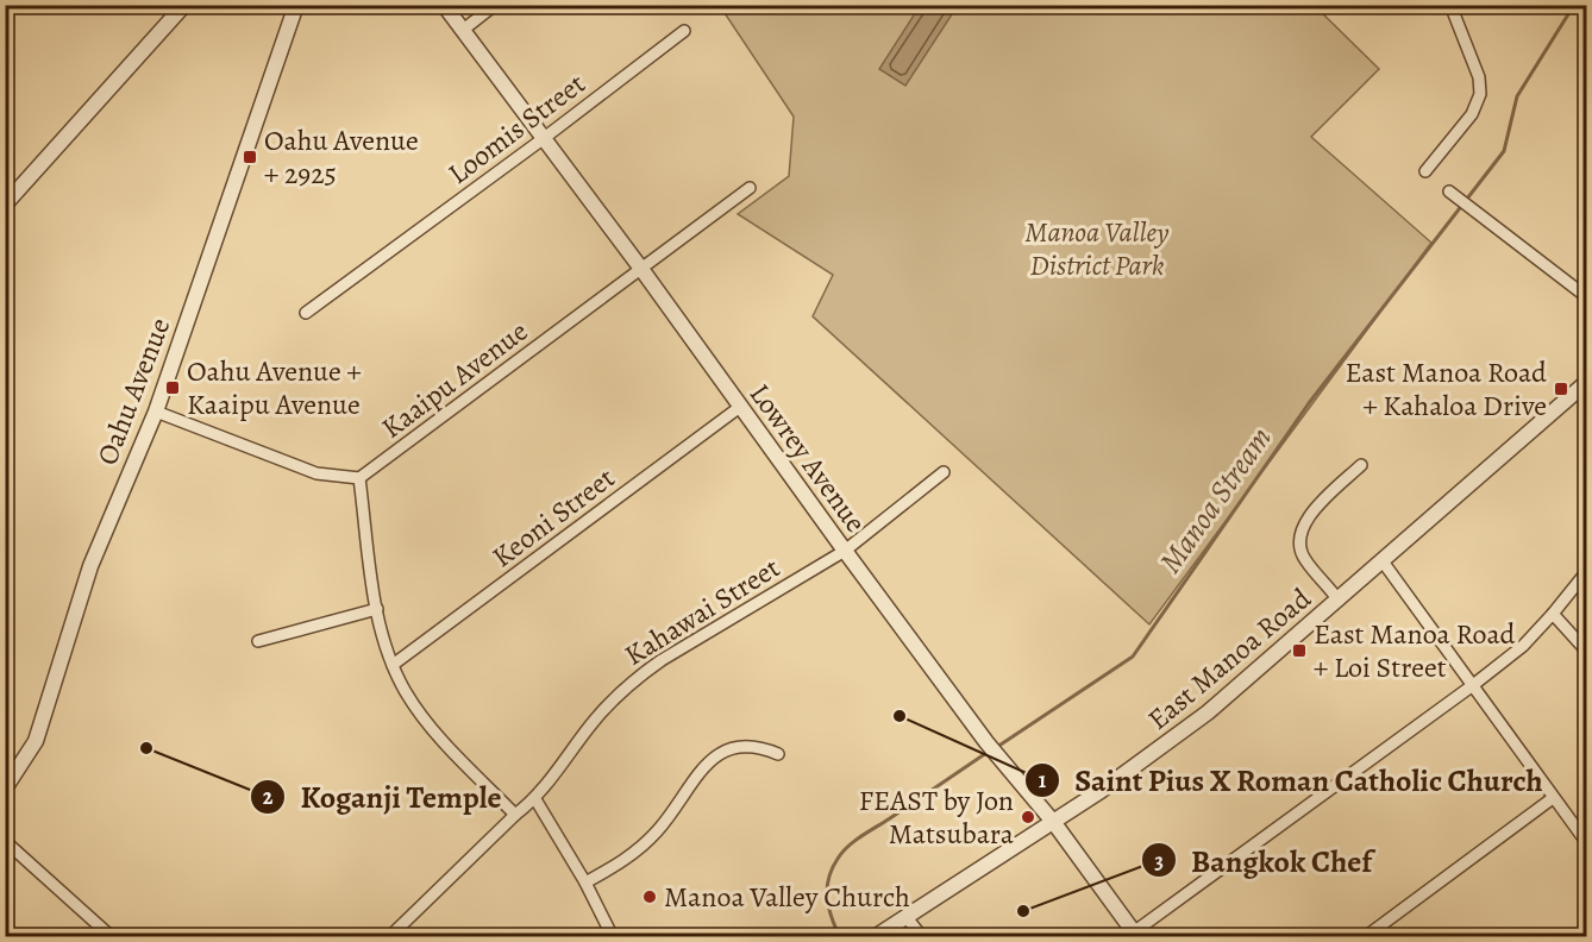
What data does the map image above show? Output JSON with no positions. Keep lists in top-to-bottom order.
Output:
{
  "streets": {
    "street": [
      "Loomis Street",
      "Kaaipu Avenue",
      "Oahu Avenue",
      "Lowrey Avenue",
      "Keoni Street",
      "Kahawai Street",
      "East Manoa Road"
    ]
  },
  "crossings": [
    ["Loomis Street", "Lowrey Avenue"],
    ["Kaaipu Avenue", "Lowrey Avenue"],
    ["Lowrey Avenue", "Keoni Street"],
    ["Lowrey Avenue", "Kahawai Street"],
    ["Lowrey Avenue", "East Manoa Road"]
  ],
  "water": ["Manoa Stream"],
  "parks": ["Manoa Valley District Park"],
  "places": {
    "transit": [
      "Oahu Avenue + 2925",
      "Oahu Avenue + Kaaipu Avenue",
      "East Manoa Road + Kahaloa Drive",
      "East Manoa Road + Loi Street"
    ],
    "other": [
      "Saint Pius X Roman Catholic Church",
      "Koganji Temple",
      "FEAST by Jon Matsubara",
      "Manoa Valley Church",
      "Bangkok Chef"
    ]
  }
}
